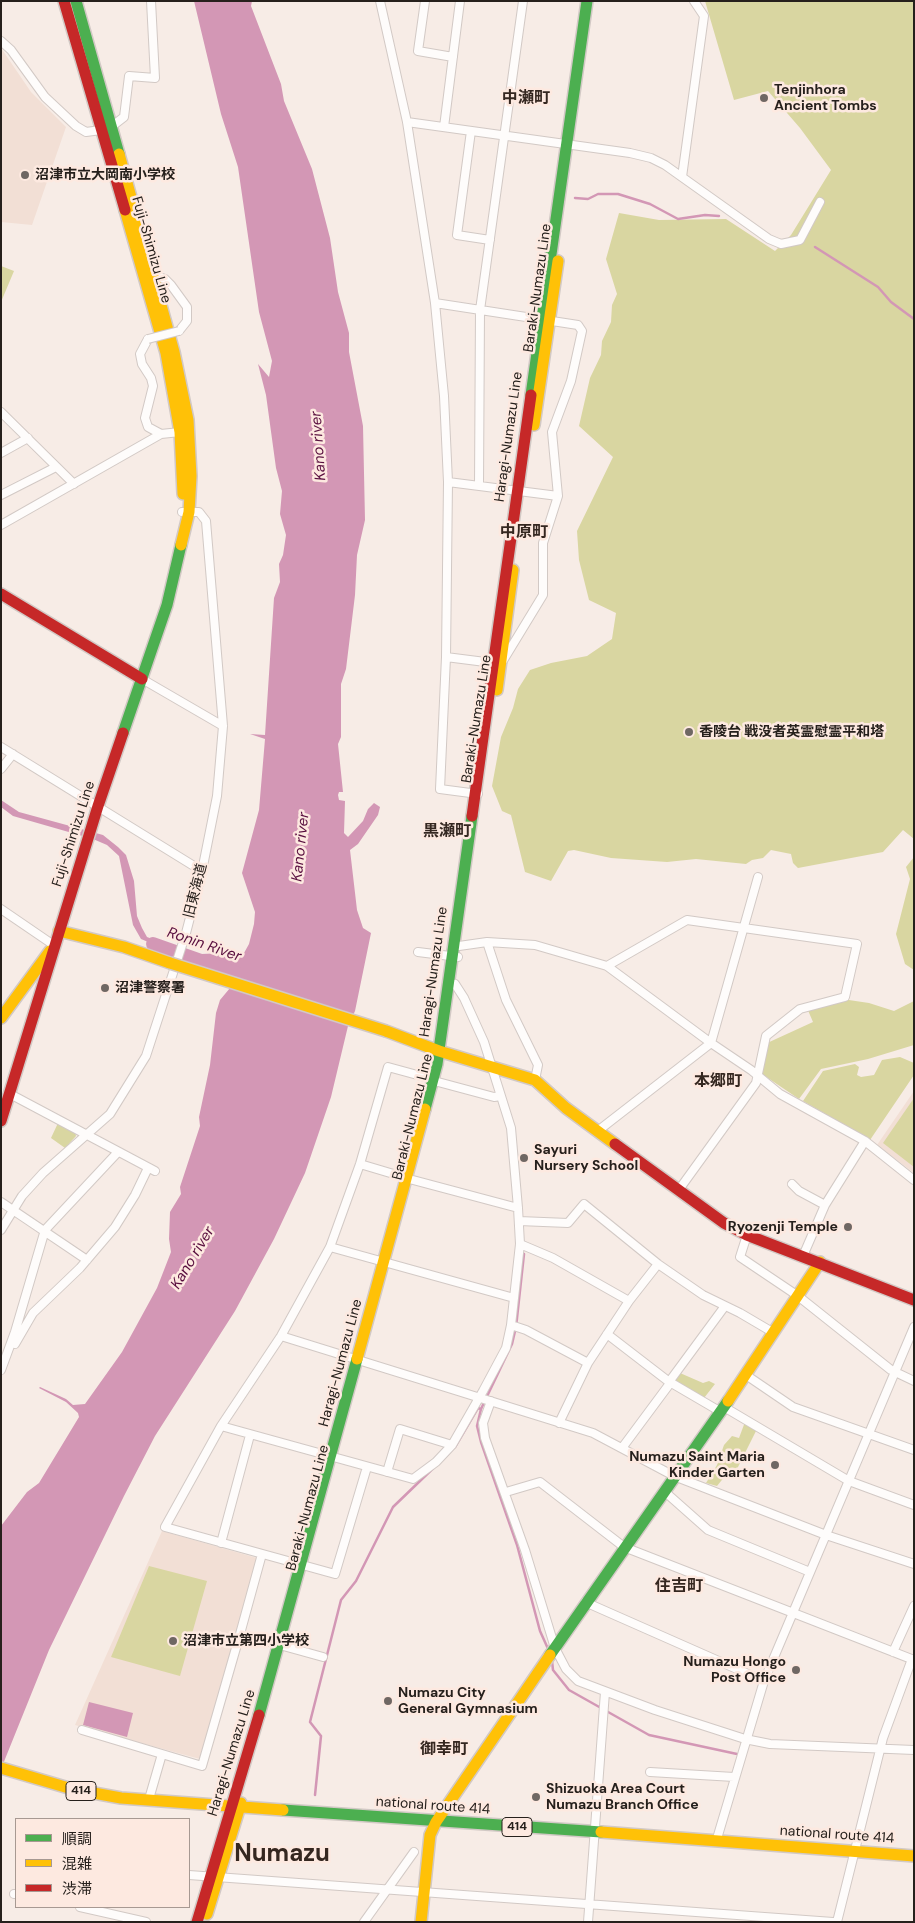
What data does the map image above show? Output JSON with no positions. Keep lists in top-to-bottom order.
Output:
{
  "streets": {
    "main road": [
      "Fuji-Shimizu Line",
      "Baraki-Numazu Line",
      "Haragi-Numazu Line",
      "414",
      "national route 414"
    ],
    "street": ["旧東海道"]
  },
  "crossings": [
    ["Fuji-Shimizu Line", "旧東海道"],
    ["Baraki-Numazu Line", "Haragi-Numazu Line"],
    ["Baraki-Numazu Line", "national route 414"]
  ],
  "districts": [
    "中瀬町",
    "中原町",
    "黒瀬町",
    "本郷町",
    "住吉町",
    "御幸町",
    "Numazu"
  ],
  "water": ["Kano river", "Ronin River"],
  "places": [
    "Tenjinhora Ancient Tombs",
    "沼津市立大岡南小学校",
    "香陵台 戦没者英霊慰霊平和塔",
    "沼津警察署",
    "Sayuri Nursery School",
    "Ryozenji Temple",
    "Numazu Saint Maria Kinder Garten",
    "沼津市立第四小学校",
    "Numazu Hongo Post Office",
    "Numazu City General Gymnasium",
    "Shizuoka Area Court Numazu Branch Office"
  ],
  "legend": ["順調", "混雑", "渋滞"]
}
